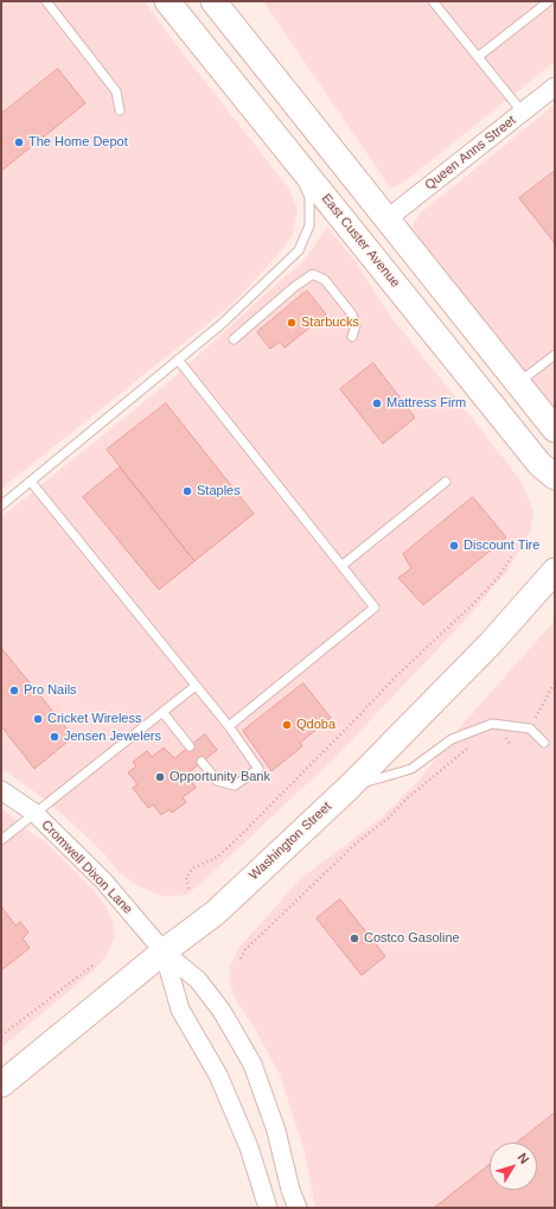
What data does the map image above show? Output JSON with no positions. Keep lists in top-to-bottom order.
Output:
{
  "streets": {
    "main road": ["East Custer Avenue", "Washington Street"],
    "street": ["Queen Anns Street", "Cromwell Dixon Lane"]
  },
  "crossings": [
    ["Washington Street", "Cromwell Dixon Lane"]
  ],
  "places": [
    "The Home Depot",
    "Starbucks",
    "Mattress Firm",
    "Staples",
    "Discount Tire",
    "Pro Nails",
    "Cricket Wireless",
    "Qdoba",
    "Jensen Jewelers",
    "Opportunity Bank",
    "Costco Gasoline"
  ],
  "north": "top right"
}
